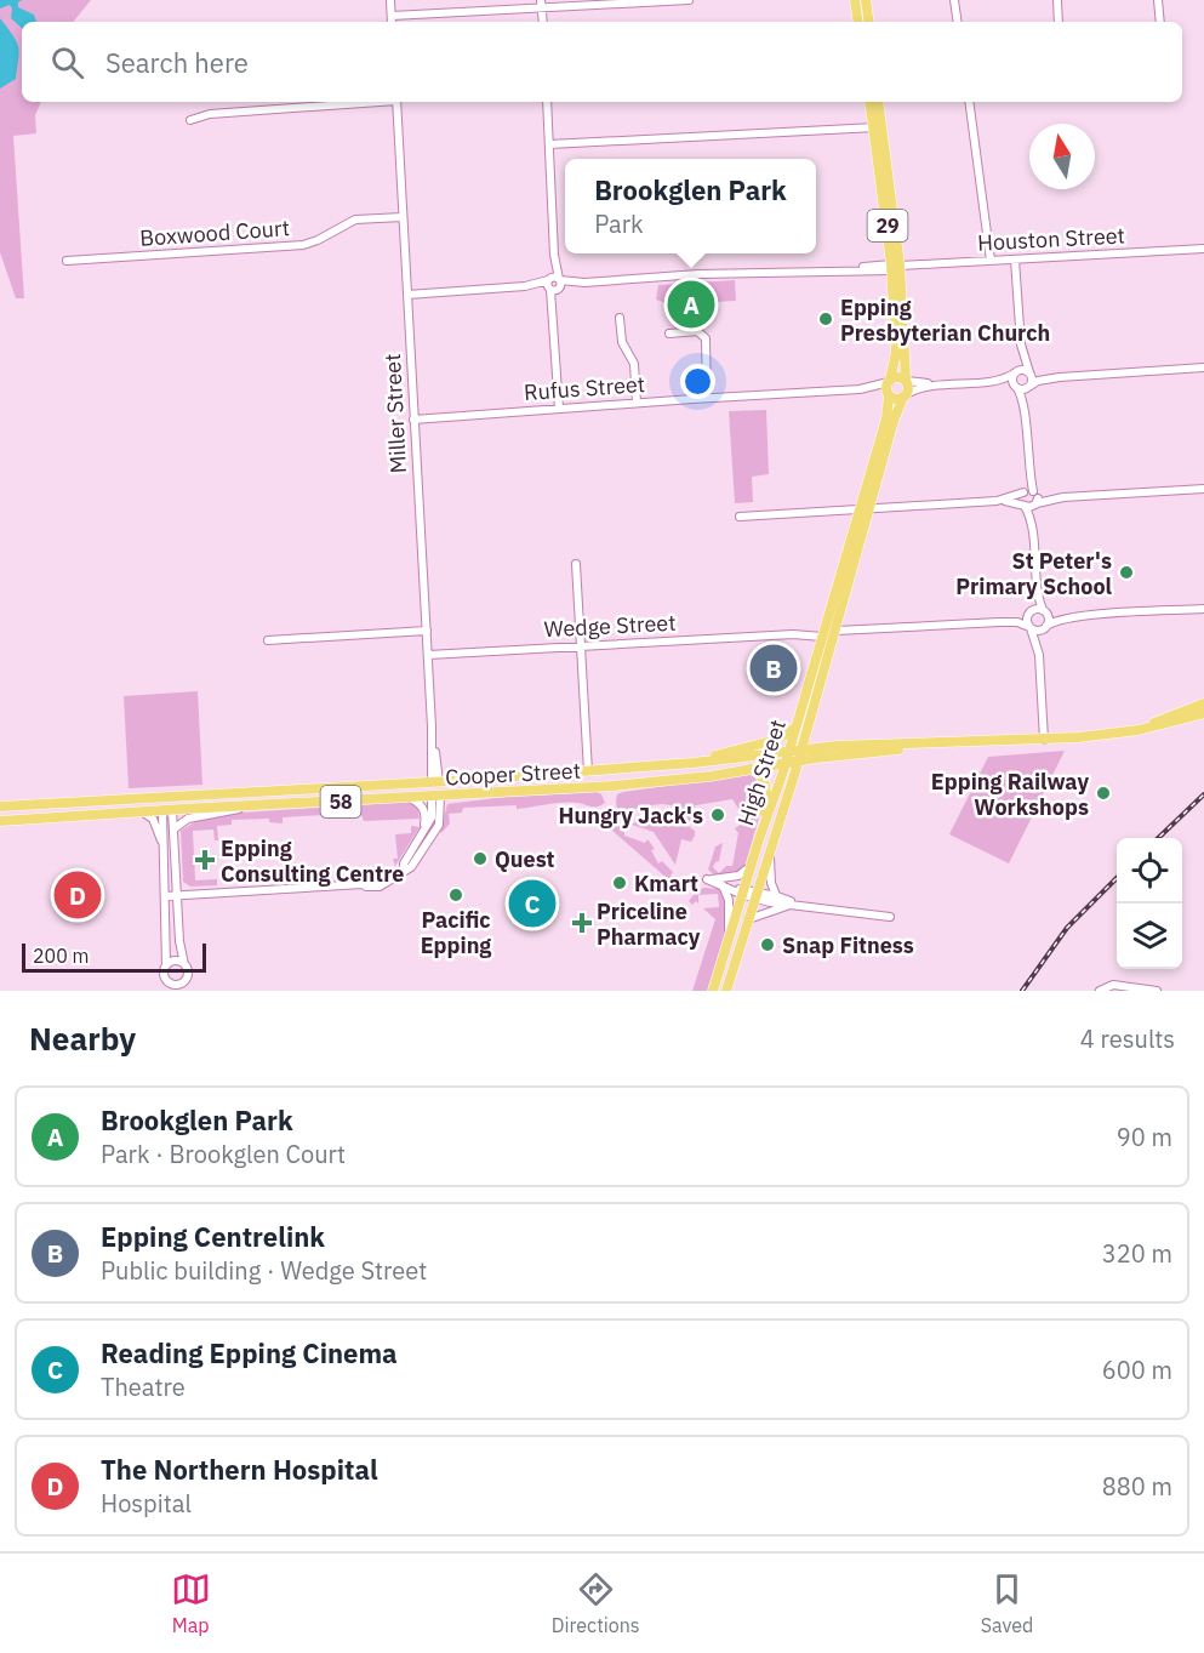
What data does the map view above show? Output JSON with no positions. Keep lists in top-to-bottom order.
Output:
{
  "streets": {
    "main road": [
      "29",
      "Wedge Street",
      "High Street",
      "Cooper Street",
      "58"
    ],
    "street": [
      "Boxwood Court",
      "Houston Street",
      "Rufus Street",
      "Miller Street"
    ]
  },
  "crossings": [
    ["29", "Houston Street"],
    ["29", "Rufus Street"],
    ["29", "High Street"],
    ["Boxwood Court", "Miller Street"],
    ["Houston Street", "Miller Street"],
    ["Rufus Street", "Miller Street"],
    ["Rufus Street", "High Street"],
    ["Miller Street", "Wedge Street"],
    ["Miller Street", "Cooper Street"],
    ["Wedge Street", "High Street"],
    ["High Street", "Cooper Street"],
    ["High Street", "58"],
    ["Cooper Street", "58"]
  ],
  "places": {
    "other": [
      "Epping Presbyterian Church",
      "St Peter's Primary School",
      "Epping Railway Workshops",
      "Hungry Jack's",
      "Quest",
      "Kmart",
      "Pacific Epping",
      "Snap Fitness"
    ],
    "health": ["Epping Consulting Centre", "Priceline Pharmacy"]
  },
  "scale_bar": "200 m",
  "north": "top",
  "page": {
    "search": "Search here",
    "popup": ["Brookglen Park", "Park"],
    "pins": [
      "A",
      "B",
      "D",
      "C"
    ],
    "scale": "200 m",
    "heading": ["Nearby", "4 results"],
    "list": [
      {
        "mark": "A",
        "name": "Brookglen Park",
        "note": "Park · Brookglen Court",
        "value": "90 m"
      },
      {
        "mark": "B",
        "name": "Epping Centrelink",
        "note": "Public building · Wedge Street",
        "value": "320 m"
      },
      {
        "mark": "C",
        "name": "Reading Epping Cinema",
        "note": "Theatre",
        "value": "600 m"
      },
      {
        "mark": "D",
        "name": "The Northern Hospital",
        "note": "Hospital",
        "value": "880 m"
      }
    ],
    "nav": ["Map", "Directions", "Saved"]
  }
}
